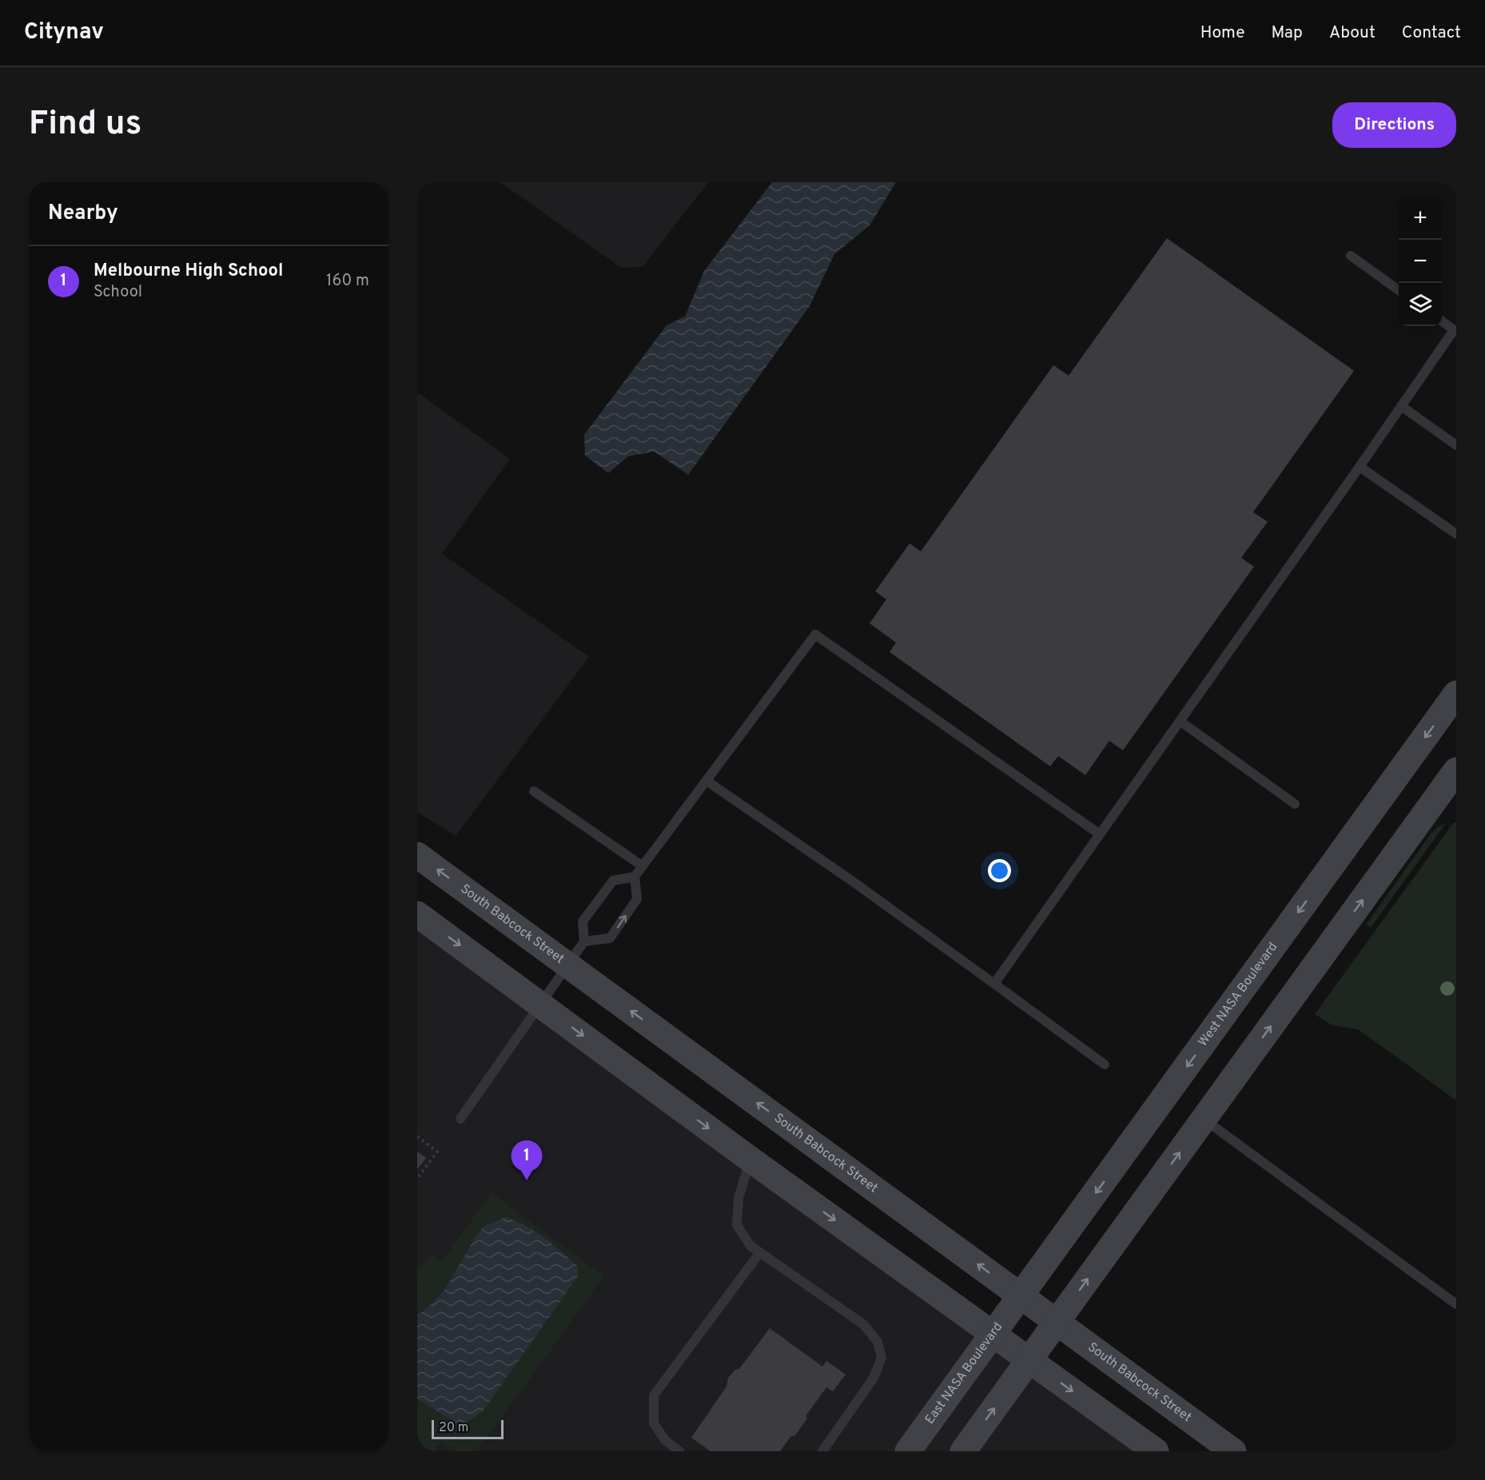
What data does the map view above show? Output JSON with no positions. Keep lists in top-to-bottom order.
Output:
{
  "streets": {
    "main road": ["South Babcock Street", "West NASA Boulevard", "East NASA Boulevard"]
  },
  "crossings": [
    ["South Babcock Street", "West NASA Boulevard"],
    ["South Babcock Street", "East NASA Boulevard"],
    ["West NASA Boulevard", "East NASA Boulevard"]
  ],
  "scale_bar": "20 m",
  "page": {
    "header": "Citynav",
    "nav": [
      "Home",
      "Map",
      "About",
      "Contact"
    ],
    "buttons": "Directions",
    "title": "Find us",
    "heading": "Nearby",
    "map_buttons": ["+", "−"],
    "list": [
      {
        "mark": "1",
        "name": "Melbourne High School",
        "note": "School",
        "value": "160 m"
      }
    ],
    "pins": "1",
    "scale": "20 m"
  }
}
